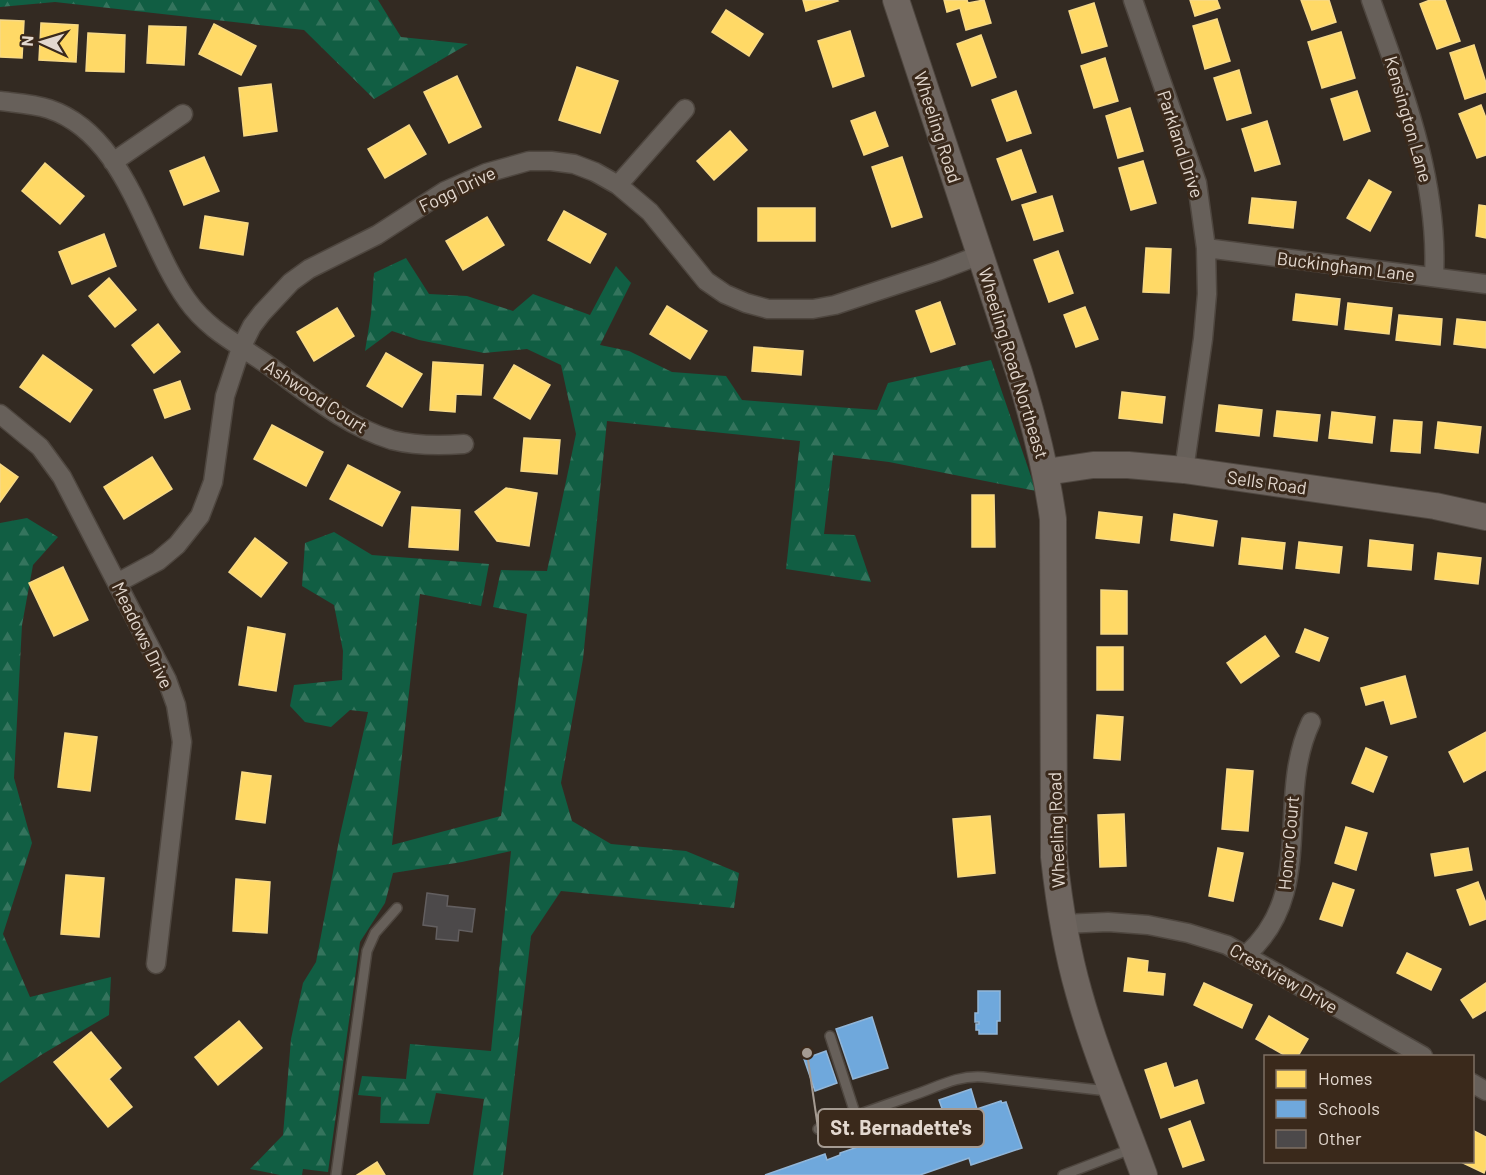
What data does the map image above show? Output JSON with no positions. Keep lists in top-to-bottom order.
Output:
{
  "streets": {
    "street": [
      "Kensington Lane",
      "Wheeling Road",
      "Parkland Drive",
      "Fogg Drive",
      "Buckingham Lane",
      "Wheeling Road Northeast",
      "Ashwood Court",
      "Sells Road",
      "Meadows Drive",
      "Honor Court",
      "Crestview Drive"
    ]
  },
  "crossings": [
    ["Kensington Lane", "Buckingham Lane"],
    ["Wheeling Road", "Fogg Drive"],
    ["Wheeling Road", "Wheeling Road Northeast"],
    ["Wheeling Road", "Sells Road"],
    ["Wheeling Road", "Crestview Drive"],
    ["Parkland Drive", "Buckingham Lane"],
    ["Parkland Drive", "Sells Road"],
    ["Fogg Drive", "Wheeling Road Northeast"],
    ["Fogg Drive", "Ashwood Court"],
    ["Fogg Drive", "Meadows Drive"],
    ["Wheeling Road Northeast", "Sells Road"],
    ["Honor Court", "Crestview Drive"]
  ],
  "places": ["St. Bernadette's"],
  "legend": ["Homes", "Schools", "Other"],
  "north": "left"
}
